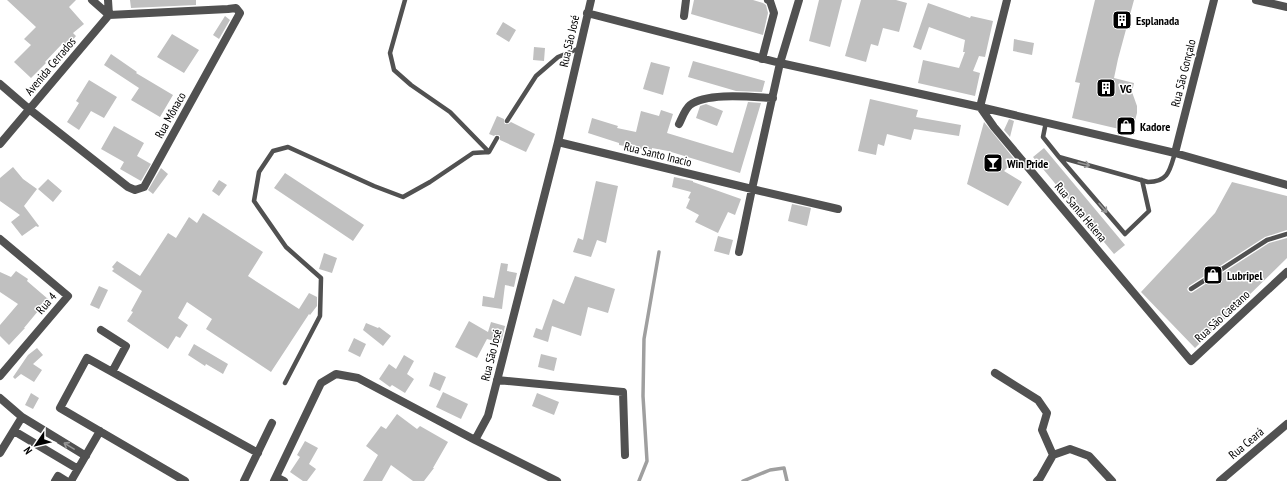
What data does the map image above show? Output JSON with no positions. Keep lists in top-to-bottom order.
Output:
{
  "streets": {
    "street": [
      "Rua São José",
      "Avenida Cerrados",
      "Rua São Gonçalo",
      "Rua Mônaco",
      "Rua Santo Inacio",
      "Rua Santa Helena",
      "Rua 4",
      "Rua São Caetano",
      "Rua Ceará"
    ]
  },
  "crossings": [
    ["Rua São José", "Rua Santo Inacio"],
    ["Avenida Cerrados", "Rua Mônaco"],
    ["Rua Santa Helena", "Rua São Caetano"]
  ],
  "places": {
    "building": ["Esplanada", "VG"],
    "shop": ["Kadore", "Lubripel"],
    "bar": ["Win Pride"]
  },
  "north": "bottom left"
}
